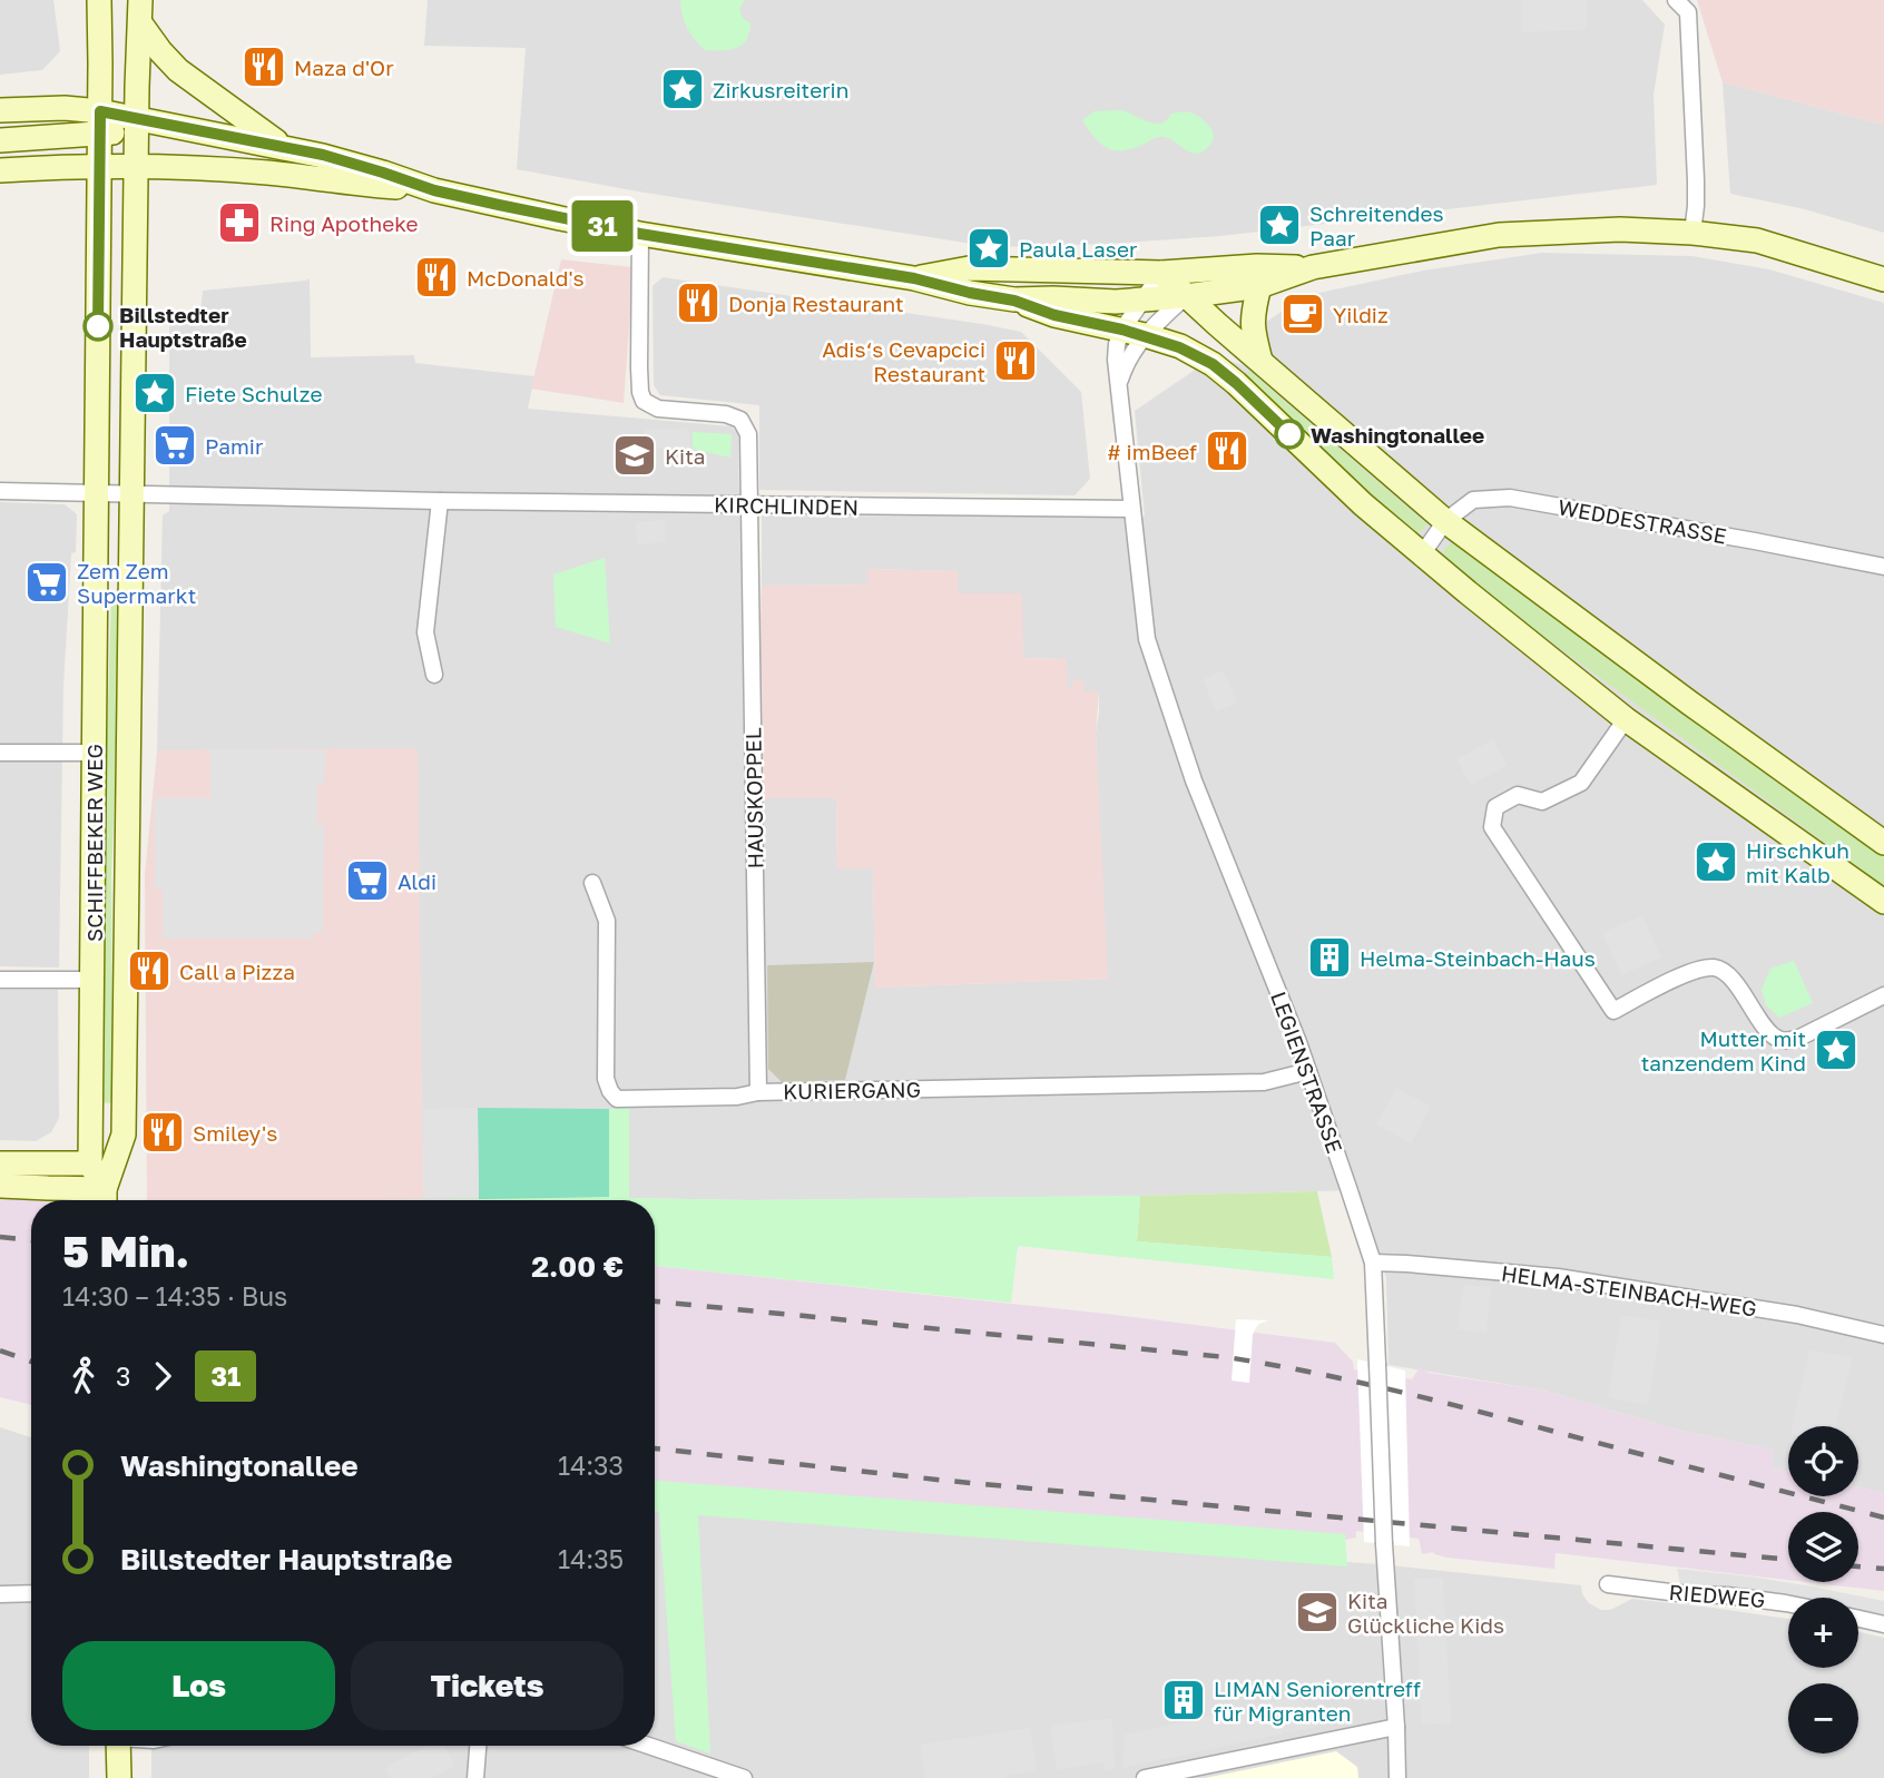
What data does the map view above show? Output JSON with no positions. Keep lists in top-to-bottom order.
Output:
{
  "streets": {
    "main road": ["SCHIFFBEKER WEG"],
    "street": [
      "KIRCHLINDEN",
      "WEDDESTRASSE",
      "HAUSKOPPEL",
      "LEGIENSTRASSE",
      "KURIERGANG",
      "HELMA-STEINBACH-WEG",
      "RIEDWEG"
    ]
  },
  "crossings": [
    ["KIRCHLINDEN", "HAUSKOPPEL"],
    ["KIRCHLINDEN", "SCHIFFBEKER WEG"],
    ["KIRCHLINDEN", "LEGIENSTRASSE"],
    ["HAUSKOPPEL", "KURIERGANG"],
    ["LEGIENSTRASSE", "KURIERGANG"],
    ["LEGIENSTRASSE", "HELMA-STEINBACH-WEG"]
  ],
  "places": {
    "restaurant": [
      "Maza d'Or",
      "McDonald's",
      "Donja Restaurant",
      "Adis‘s Cevapcici Restaurant",
      "# imBeef",
      "Call a Pizza",
      "Smiley's"
    ],
    "place": [
      "Zirkusreiterin",
      "Schreitendes Paar",
      "Paula Laser",
      "Fiete Schulze",
      "Hirschkuh mit Kalb",
      "Mutter mit tanzendem Kind"
    ],
    "pharmacy": ["Ring Apotheke"],
    "cafe": ["Yildiz"],
    "other": ["Billstedter Hauptstraße", "Washingtonallee"],
    "supermarket": ["Pamir", "Zem Zem Supermarkt", "Aldi"],
    "school or university": ["Kita", "Kita Glückliche Kids"],
    "building": ["Helma-Steinbach-Haus", "LIMAN Seniorentreff für Migranten"]
  },
  "lines": ["bus line 31"],
  "page": {
    "on_map": "31",
    "heading": ["5 Min.", "14:30 – 14:35 · Bus", "2.00 €"],
    "legs": ["3", "31"],
    "list": [
      {
        "name": "Washingtonallee",
        "value": "14:33"
      },
      {
        "name": "Billstedter Hauptstraße",
        "value": "14:35"
      }
    ],
    "map_buttons": ["+", "−"],
    "buttons": ["Los", "Tickets"]
  }
}
